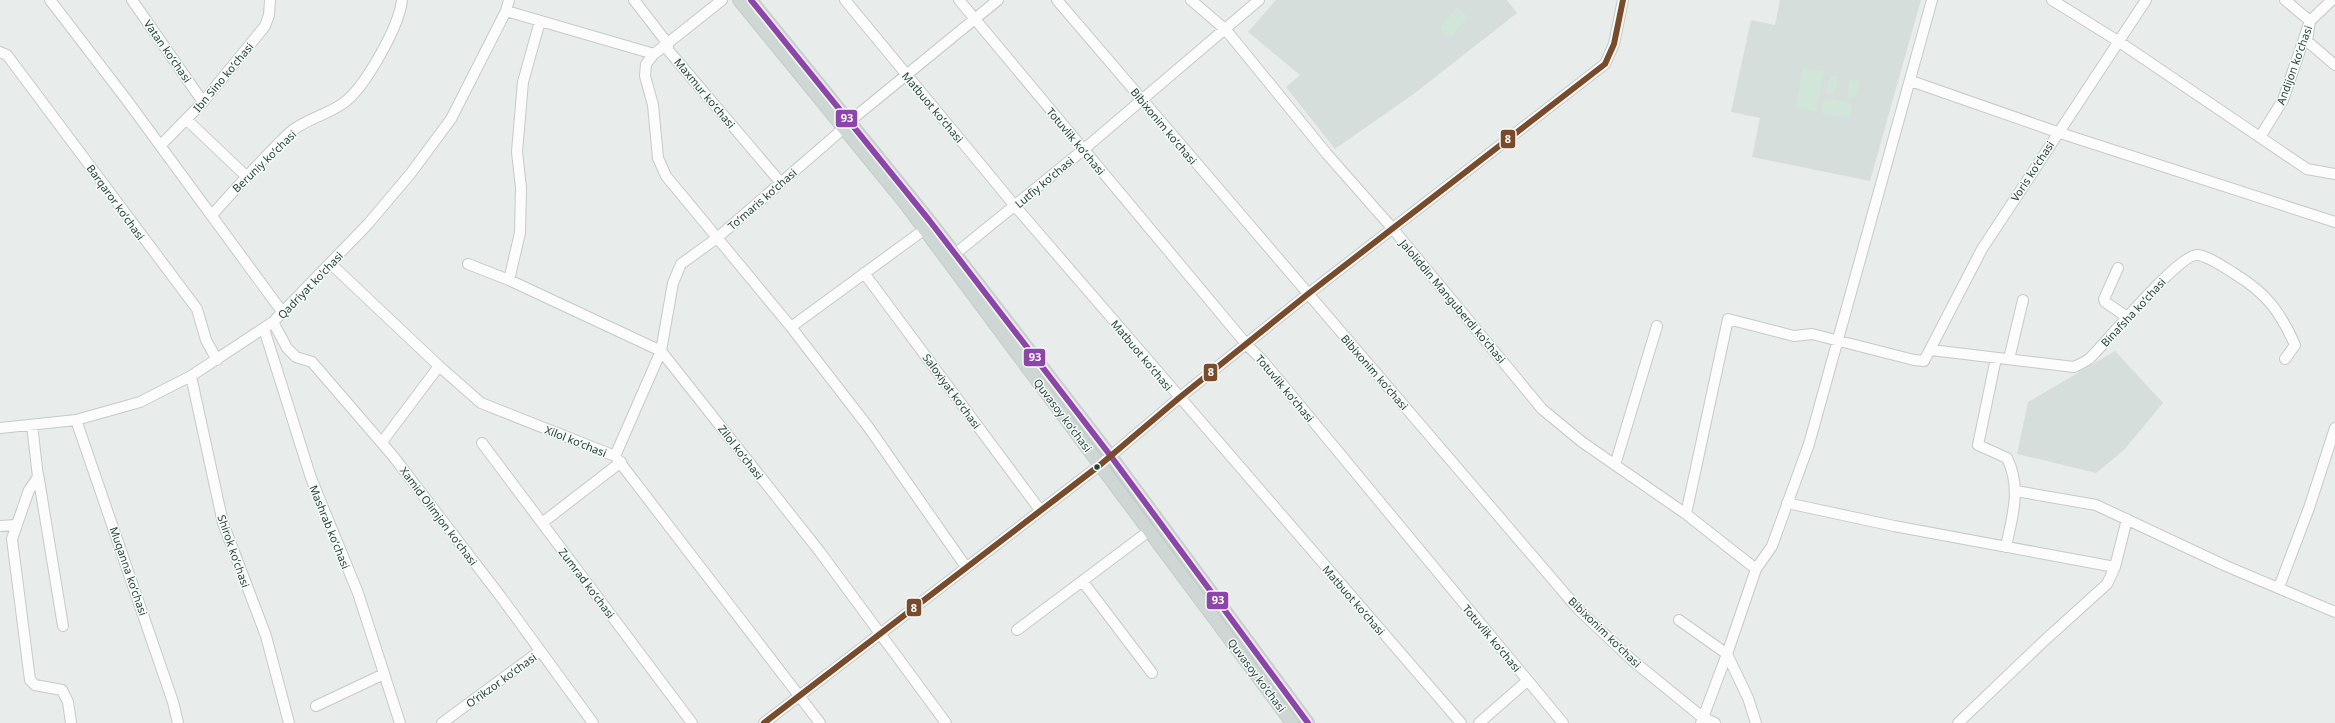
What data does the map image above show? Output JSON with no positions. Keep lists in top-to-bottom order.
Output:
{
  "streets": {
    "main road": ["Quvasoy koʻchasi"],
    "street": [
      "Vatan koʻchasi",
      "Andijon koʻchasi",
      "Ibn Sino koʻchasi",
      "Maxmur koʻchasi",
      "Matbuot koʻchasi",
      "Bibixonim koʻchasi",
      "Totuvlik koʻchasi",
      "Beruniy koʻchasi",
      "Voris koʻchasi",
      "Lutfiy koʻchasi",
      "Toʻmaris koʻchasi",
      "Barqaror koʻchasi",
      "Qadriyat ko'chasi",
      "Jaloliddin Manguberdi ko'chasi",
      "Binafsha koʻchasi",
      "Saloxiyat koʻchasi",
      "Xilol koʻchasi",
      "Zilol koʻchasi",
      "Xamid Olimjon koʻchasi",
      "Mashrab koʻchasi",
      "Shirok koʻchasi",
      "Muqanna koʻchasi",
      "Zumrad koʻchasi",
      "Oʻrikzor koʻchasi"
    ]
  },
  "crossings": [
    ["Vatan koʻchasi", "Ibn Sino koʻchasi"],
    ["Maxmur koʻchasi", "Toʻmaris koʻchasi"],
    ["Matbuot koʻchasi", "Lutfiy koʻchasi"],
    ["Matbuot koʻchasi", "Toʻmaris koʻchasi"],
    ["Bibixonim koʻchasi", "Lutfiy koʻchasi"],
    ["Totuvlik koʻchasi", "Lutfiy koʻchasi"],
    ["Totuvlik koʻchasi", "Toʻmaris koʻchasi"],
    ["Voris koʻchasi", "Binafsha koʻchasi"],
    ["Lutfiy koʻchasi", "Jaloliddin Manguberdi ko'chasi"],
    ["Lutfiy koʻchasi", "Quvasoy koʻchasi"],
    ["Toʻmaris koʻchasi", "Quvasoy koʻchasi"],
    ["Toʻmaris koʻchasi", "Xilol koʻchasi"],
    ["Toʻmaris koʻchasi", "Zilol koʻchasi"],
    ["Barqaror koʻchasi", "Qadriyat ko'chasi"],
    ["Qadriyat ko'chasi", "Xilol koʻchasi"],
    ["Qadriyat ko'chasi", "Xamid Olimjon koʻchasi"],
    ["Qadriyat ko'chasi", "Mashrab koʻchasi"],
    ["Qadriyat ko'chasi", "Shirok koʻchasi"],
    ["Qadriyat ko'chasi", "Muqanna koʻchasi"],
    ["Xamid Olimjon koʻchasi", "Oʻrikzor koʻchasi"]
  ],
  "lines": ["transit line 93", "transit line 8"]
}
